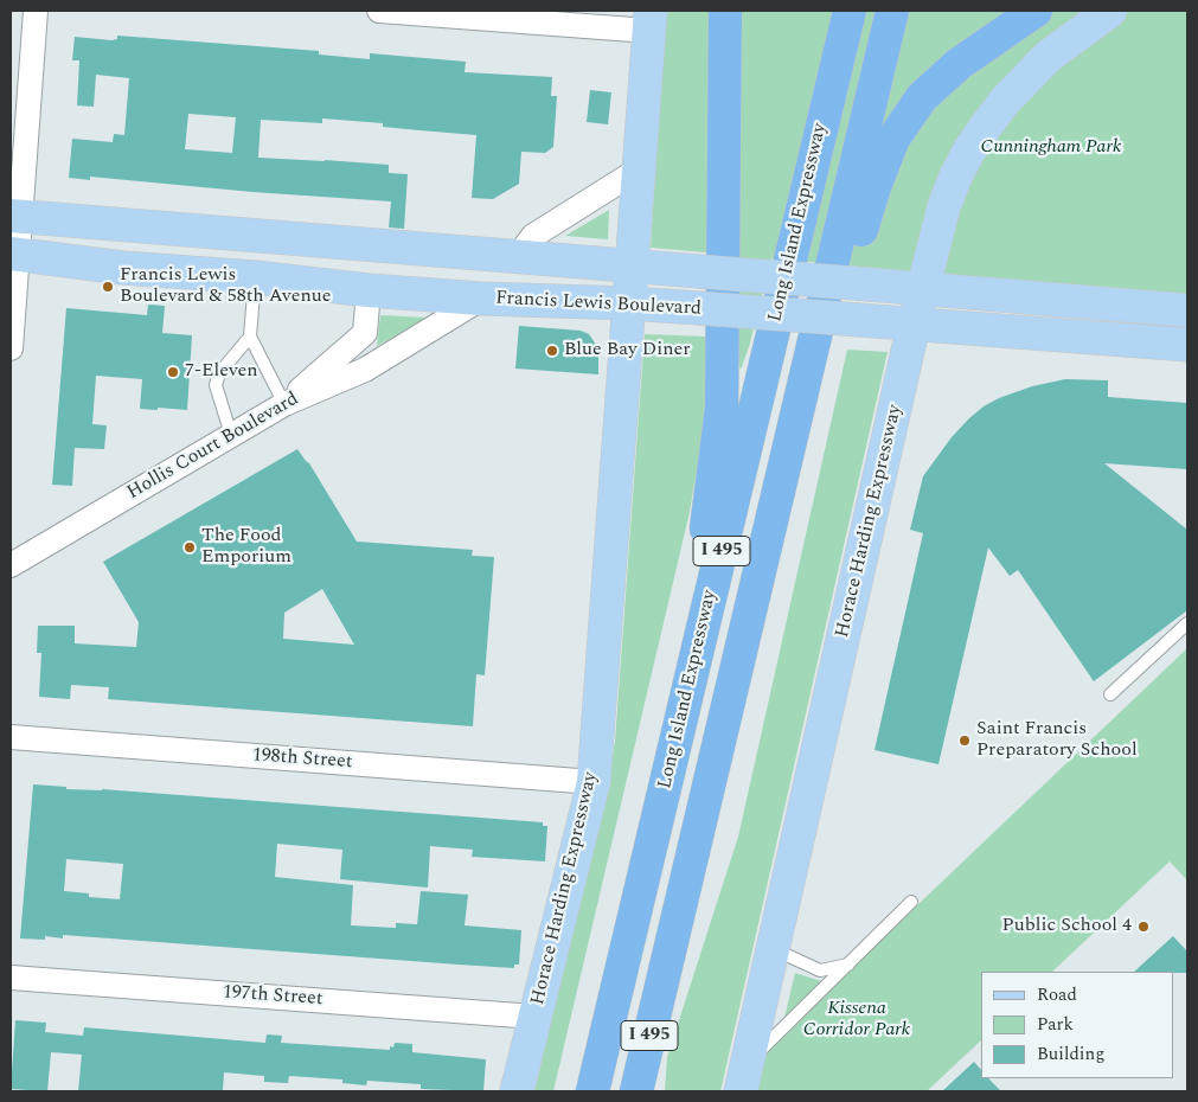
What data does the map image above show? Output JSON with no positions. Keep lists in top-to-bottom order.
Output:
{
  "streets": {
    "highway": ["Long Island Expressway", "I 495"],
    "main road": ["Francis Lewis Boulevard", "Horace Harding Expressway"],
    "street": ["Hollis Court Boulevard", "198th Street", "197th Street"]
  },
  "crossings": [
    ["Francis Lewis Boulevard", "Hollis Court Boulevard"],
    ["Francis Lewis Boulevard", "Horace Harding Expressway"],
    ["Horace Harding Expressway", "198th Street"],
    ["Horace Harding Expressway", "197th Street"]
  ],
  "parks": ["Cunningham Park", "Kissena Corridor Park"],
  "places": [
    "Francis Lewis Boulevard & 58th Avenue",
    "Blue Bay Diner",
    "7-Eleven",
    "The Food Emporium",
    "Saint Francis Preparatory School",
    "Public School 4"
  ],
  "legend": ["Road", "Park", "Building"]
}
